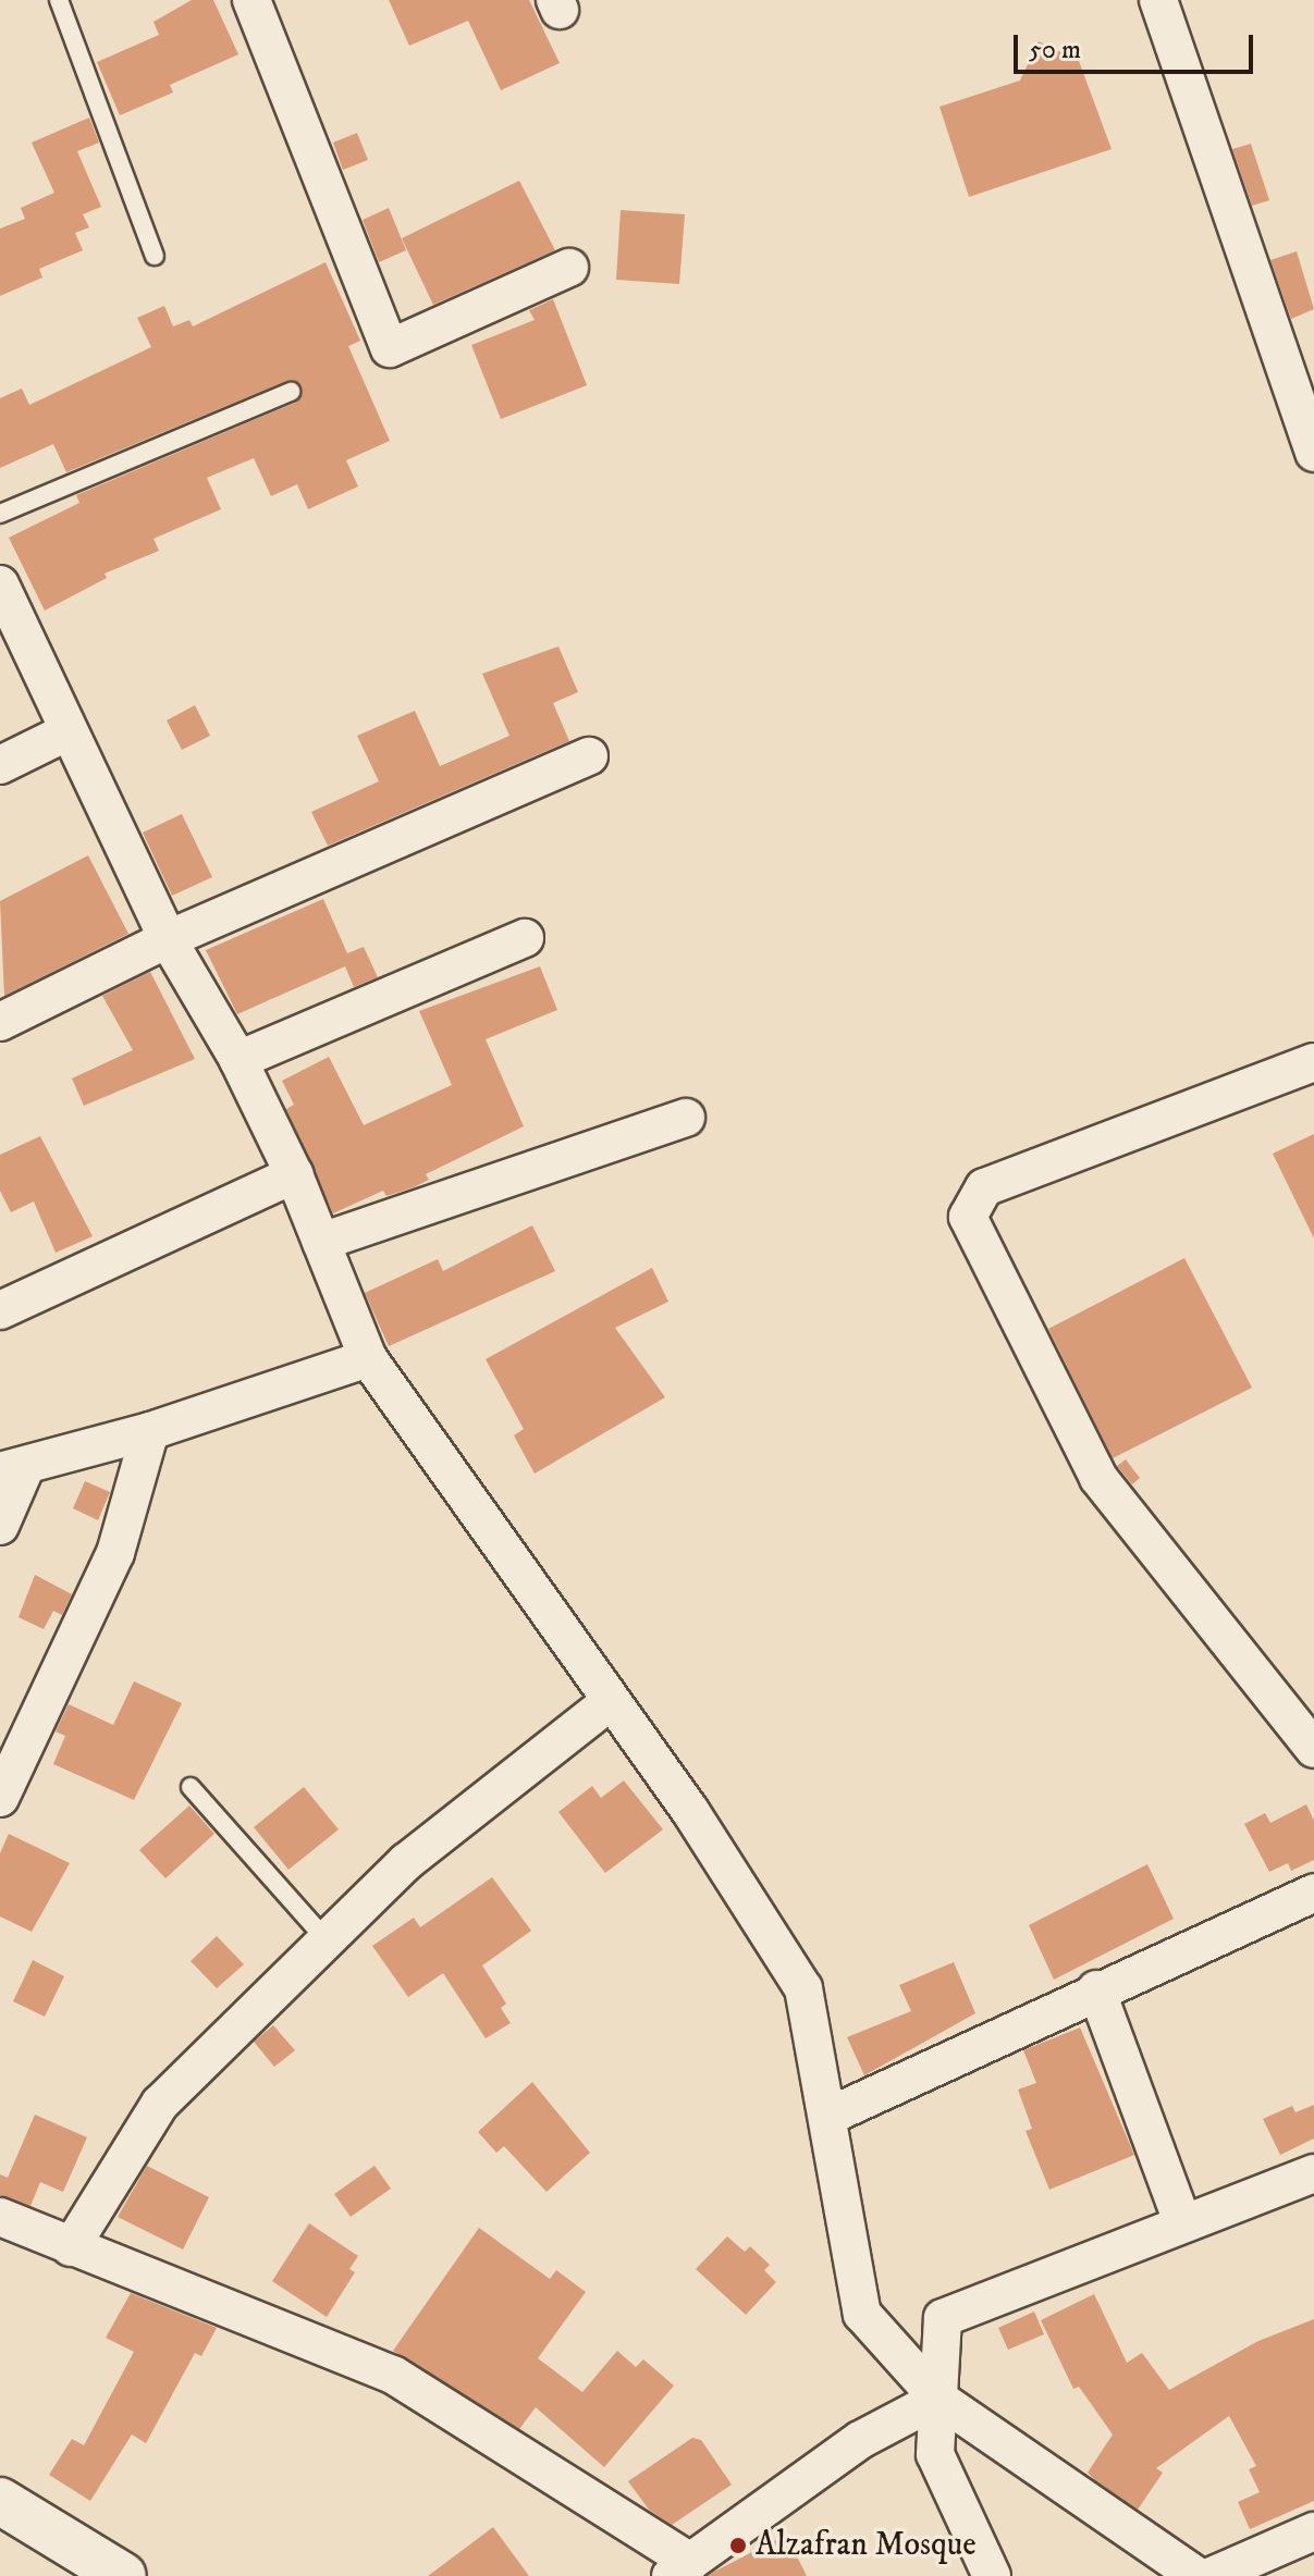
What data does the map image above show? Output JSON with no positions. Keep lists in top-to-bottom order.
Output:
{
  "places": ["Alzafran Mosque"],
  "scale_bar": "50 m"
}
